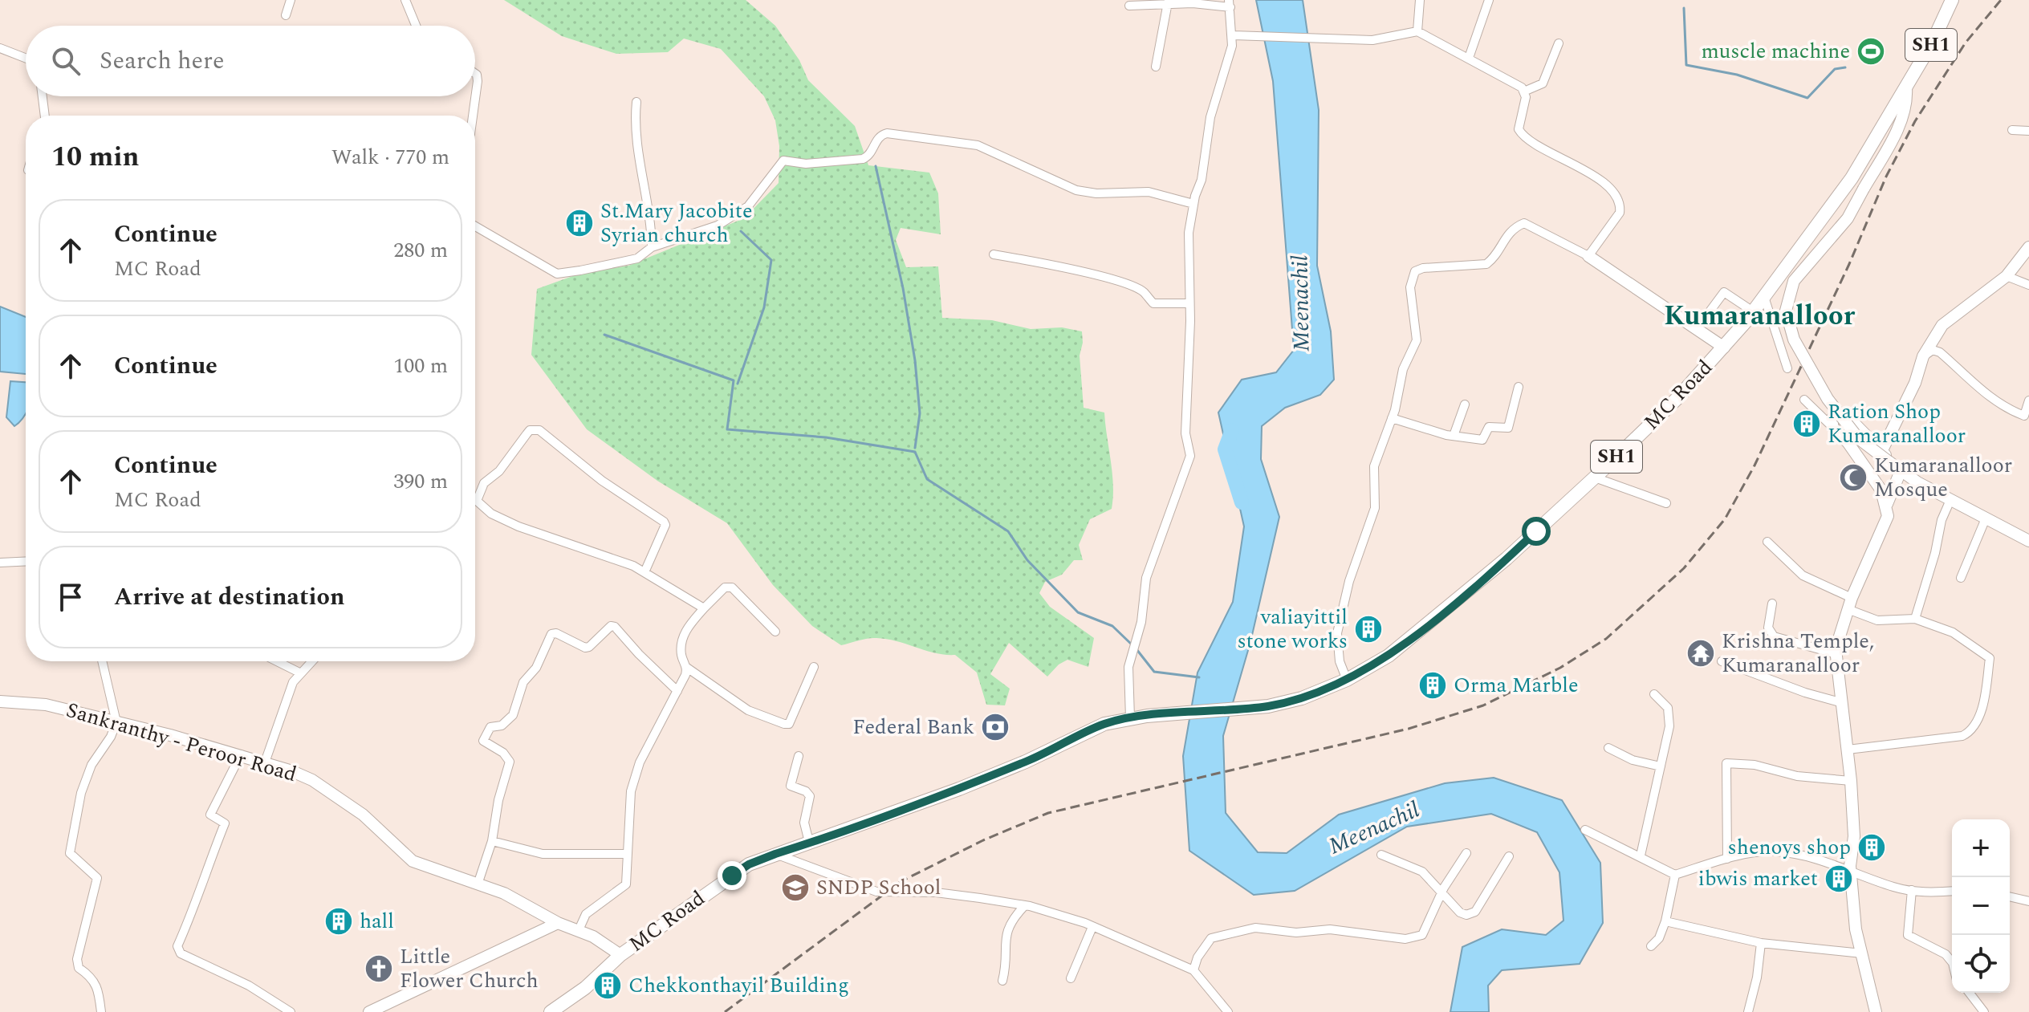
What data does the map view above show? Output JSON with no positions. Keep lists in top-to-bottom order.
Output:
{
  "streets": {
    "main road": ["SH1", "MC Road", "Sankranthy - Peroor Road"]
  },
  "crossings": [
    ["MC Road", "Sankranthy - Peroor Road"]
  ],
  "districts": ["Kumaranalloor"],
  "water": ["Meenachil"],
  "places": {
    "sports": ["muscle machine"],
    "building": [
      "St.Mary Jacobite Syrian church",
      "Ration Shop Kumaranalloor",
      "valiayittil stone works",
      "Orma Marble",
      "shenoys shop",
      "ibwis market",
      "hall",
      "Chekkonthayil Building"
    ],
    "mosque": ["Kumaranalloor Mosque"],
    "temple": ["Krishna Temple, Kumaranalloor"],
    "bank": ["Federal Bank"],
    "school or university": ["SNDP School"],
    "church": ["Little Flower Church"]
  },
  "page": {
    "search": "Search here",
    "heading": ["10 min", "Walk · 770 m"],
    "list": [
      ["Continue", "MC Road", "280 m"],
      ["Continue", "100 m"],
      ["Continue", "MC Road", "390 m"],
      "Arrive at destination"
    ],
    "map_buttons": ["+", "−"]
  }
}
